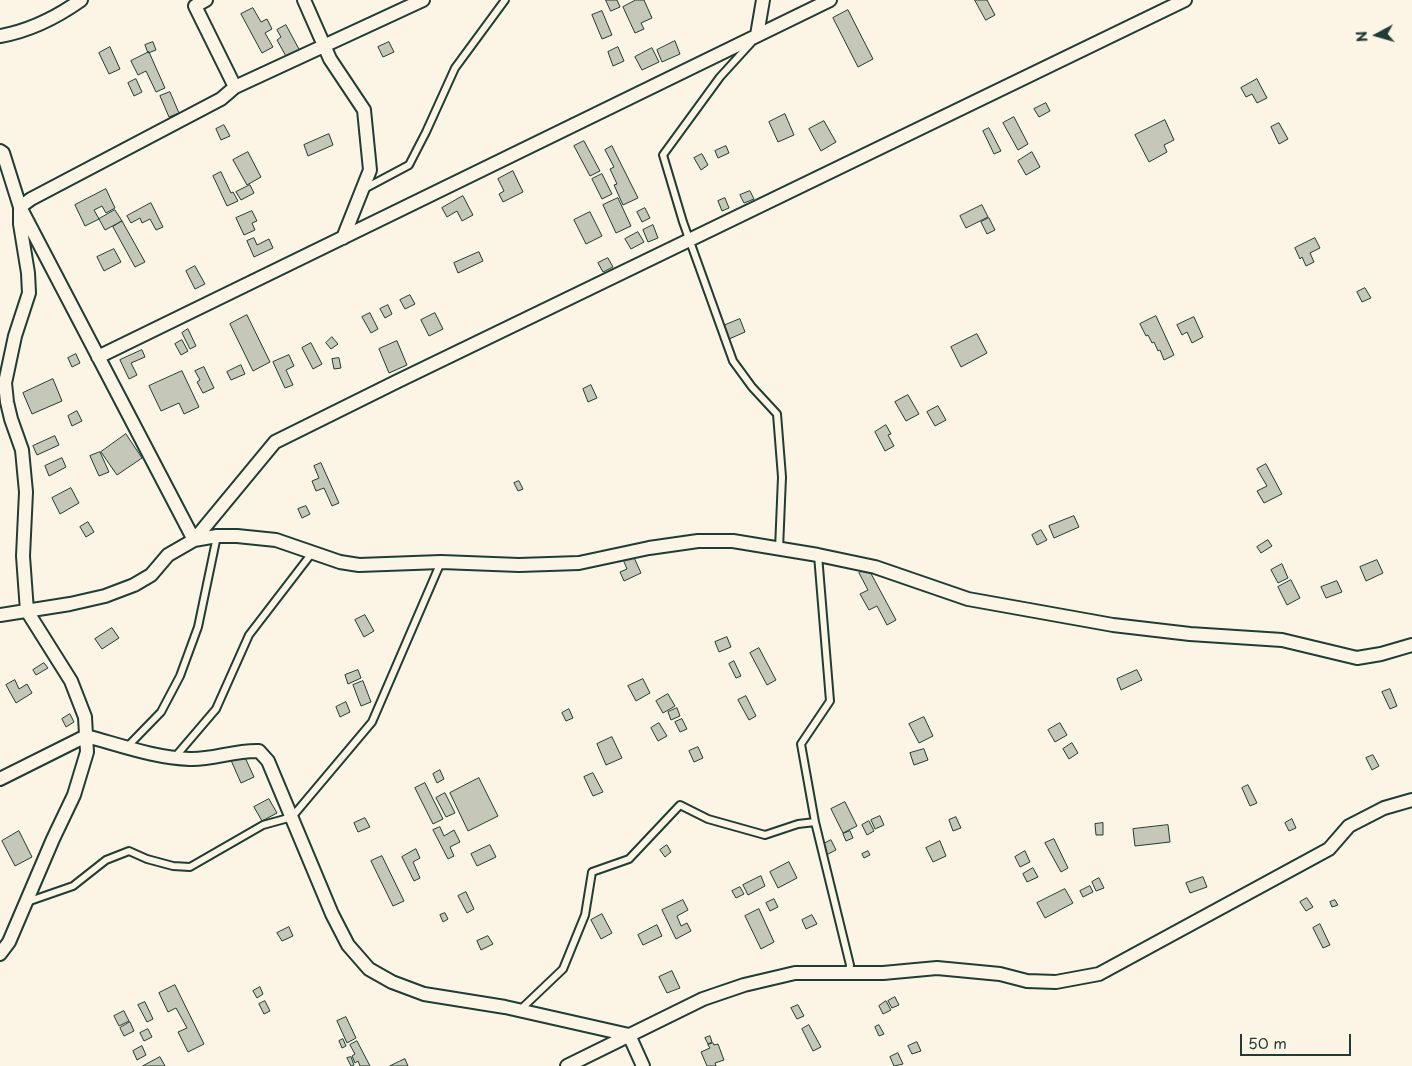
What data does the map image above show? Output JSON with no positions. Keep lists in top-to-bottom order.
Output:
{
  "scale_bar": "50 m",
  "north": "left"
}
